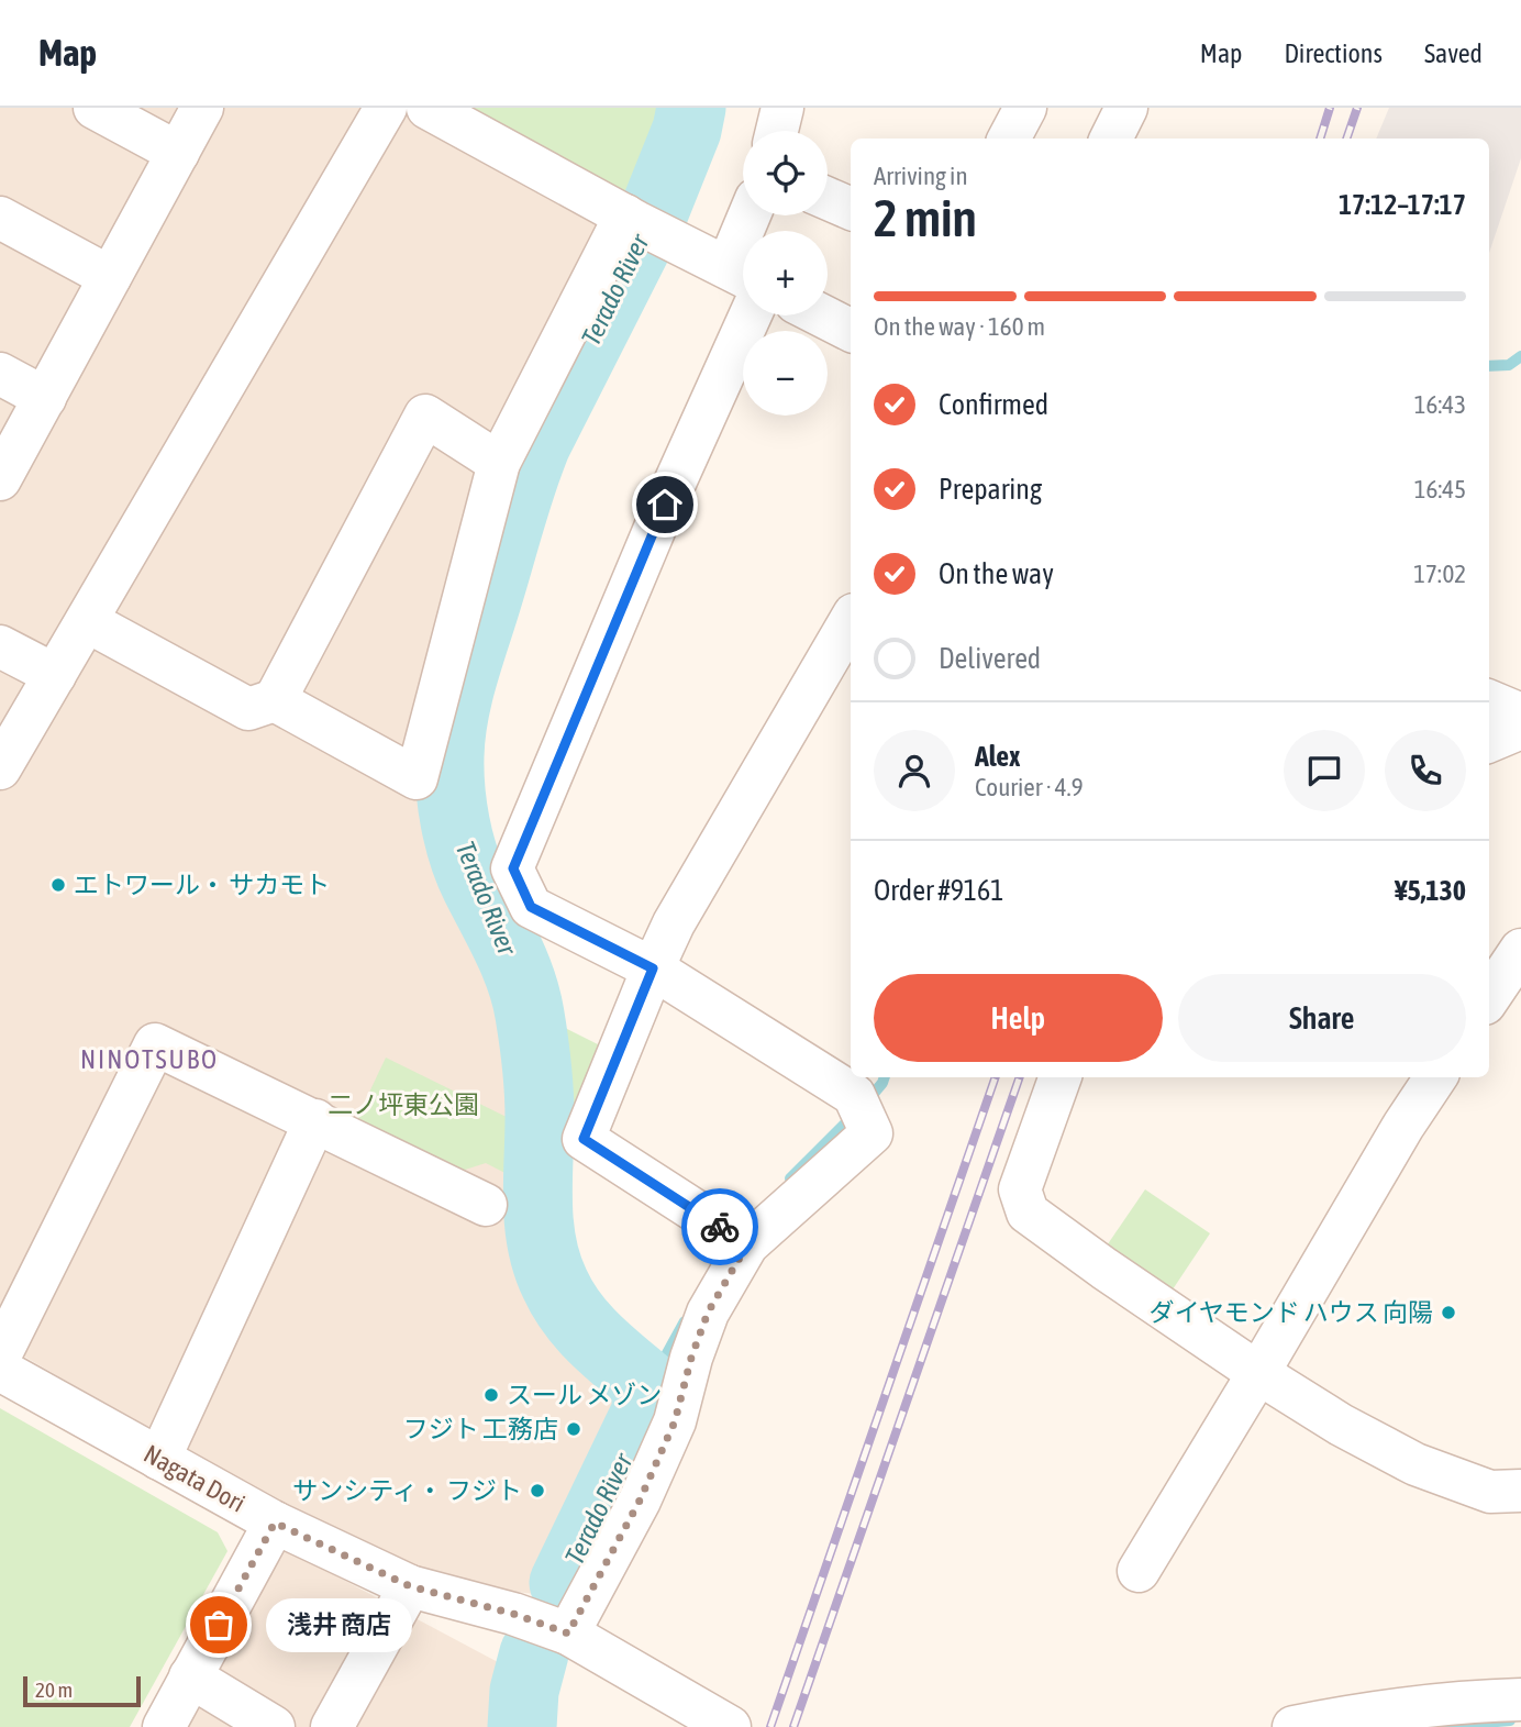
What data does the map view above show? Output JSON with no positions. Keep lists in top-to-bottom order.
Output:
{
  "streets": {
    "street": ["Nagata Dori"]
  },
  "districts": ["NINOTSUBO"],
  "water": ["Terado River"],
  "parks": ["二ノ坪東公園"],
  "places": [
    "エトワール・ サカモト",
    "ダイヤモンド ハウス 向陽",
    "スール メゾン",
    "フジト 工務店",
    "サンシティ・ フジト",
    "浅井 商店"
  ],
  "scale_bar": "20 m",
  "page": {
    "header": "Map",
    "nav": ["Map", "Directions", "Saved"],
    "map_buttons": ["+", "−"],
    "heading": ["2 min", "Arriving in", "17:12–17:17"],
    "panel": [
      "Alex",
      "Courier · 4.9",
      "Order #9161",
      "¥5,130"
    ],
    "bar": "On the way · 160 m",
    "list": [
      ["Confirmed", "16:43"],
      ["Preparing", "16:45"],
      ["On the way", "17:02"],
      "Delivered"
    ],
    "buttons": ["Help", "Share"],
    "bubble": "浅井 商店",
    "scale": "20 m"
  }
}
